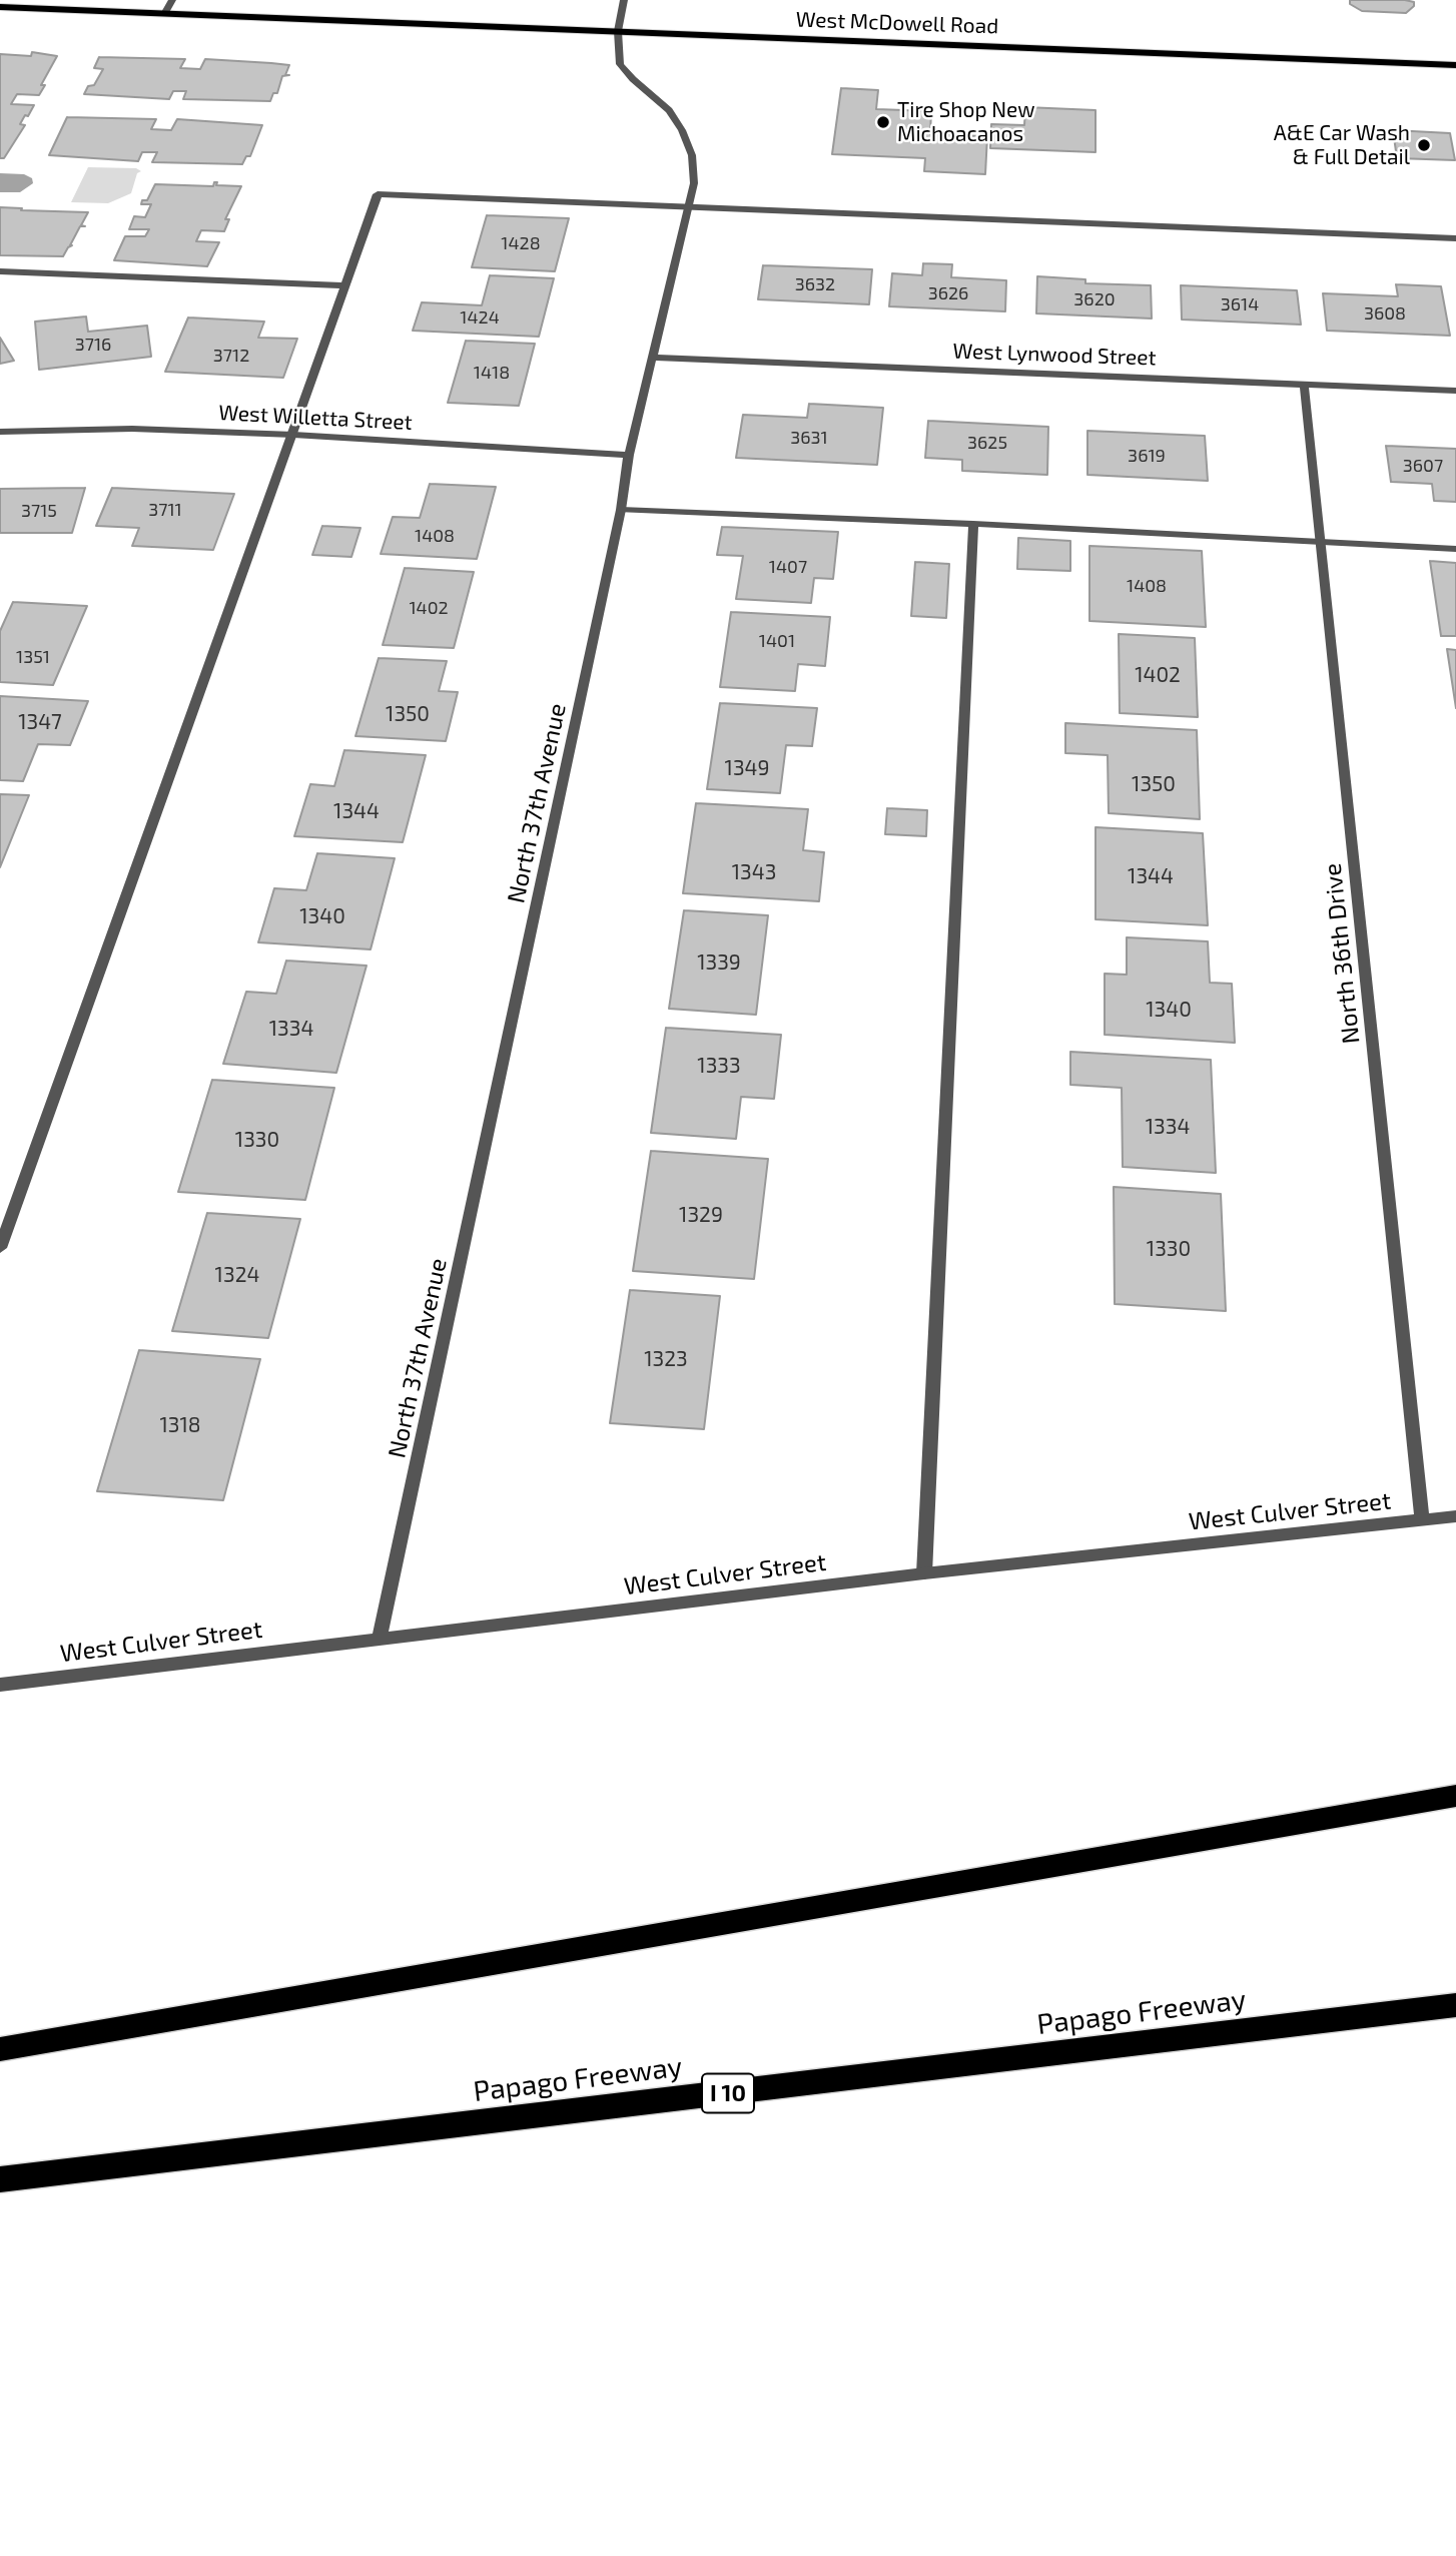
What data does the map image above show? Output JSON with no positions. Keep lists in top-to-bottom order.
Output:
{
  "streets": {
    "highway": ["Papago Freeway", "I 10"],
    "main road": ["West McDowell Road"],
    "street": [
      "West Lynwood Street",
      "West Willetta Street",
      "North 37th Avenue",
      "North 36th Drive",
      "West Culver Street"
    ]
  },
  "crossings": [
    ["West McDowell Road", "North 37th Avenue"],
    ["West Lynwood Street", "North 37th Avenue"],
    ["West Lynwood Street", "North 36th Drive"],
    ["West Willetta Street", "North 37th Avenue"],
    ["North 37th Avenue", "West Culver Street"],
    ["North 36th Drive", "West Culver Street"]
  ],
  "places": ["Tire Shop New Michoacanos", "A&E Car Wash & Full Detail"],
  "house_numbers": [
    "1428",
    "3632",
    "3626",
    "3620",
    "3614",
    "3608",
    "1424",
    "3716",
    "3712",
    "1418",
    "3631",
    "3625",
    "3619",
    "3607",
    "3711",
    "3715",
    "1408",
    "1407",
    "1408",
    "1402",
    "1401",
    "1351",
    "1402",
    "1350",
    "1347",
    "1349",
    "1350",
    "1344",
    "1343",
    "1344",
    "1340",
    "1339",
    "1340",
    "1334",
    "1333",
    "1334",
    "1330",
    "1329",
    "1330",
    "1324",
    "1323",
    "1318"
  ]
}
